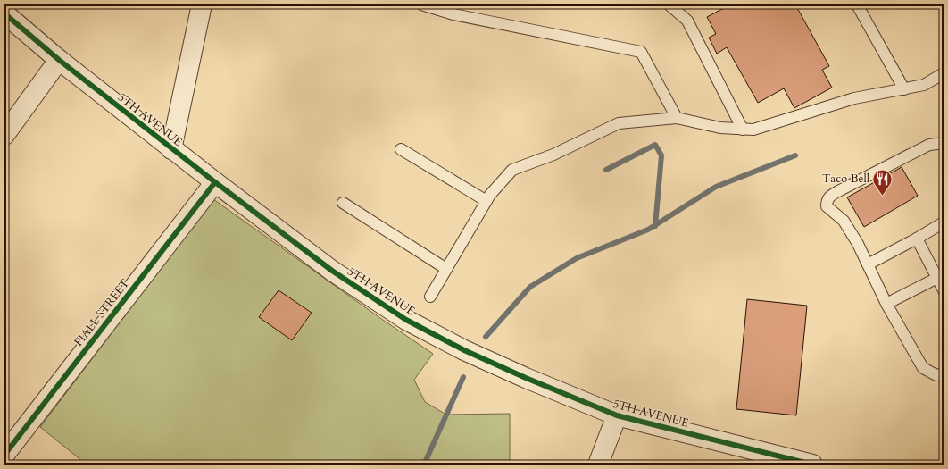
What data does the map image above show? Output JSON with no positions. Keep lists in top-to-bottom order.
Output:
{
  "streets": {
    "street": ["5TH AVENUE", "FIALL STREET"]
  },
  "crossings": [
    ["5TH AVENUE", "FIALL STREET"]
  ],
  "places": {
    "restaurant": ["Taco Bell"]
  }
}
